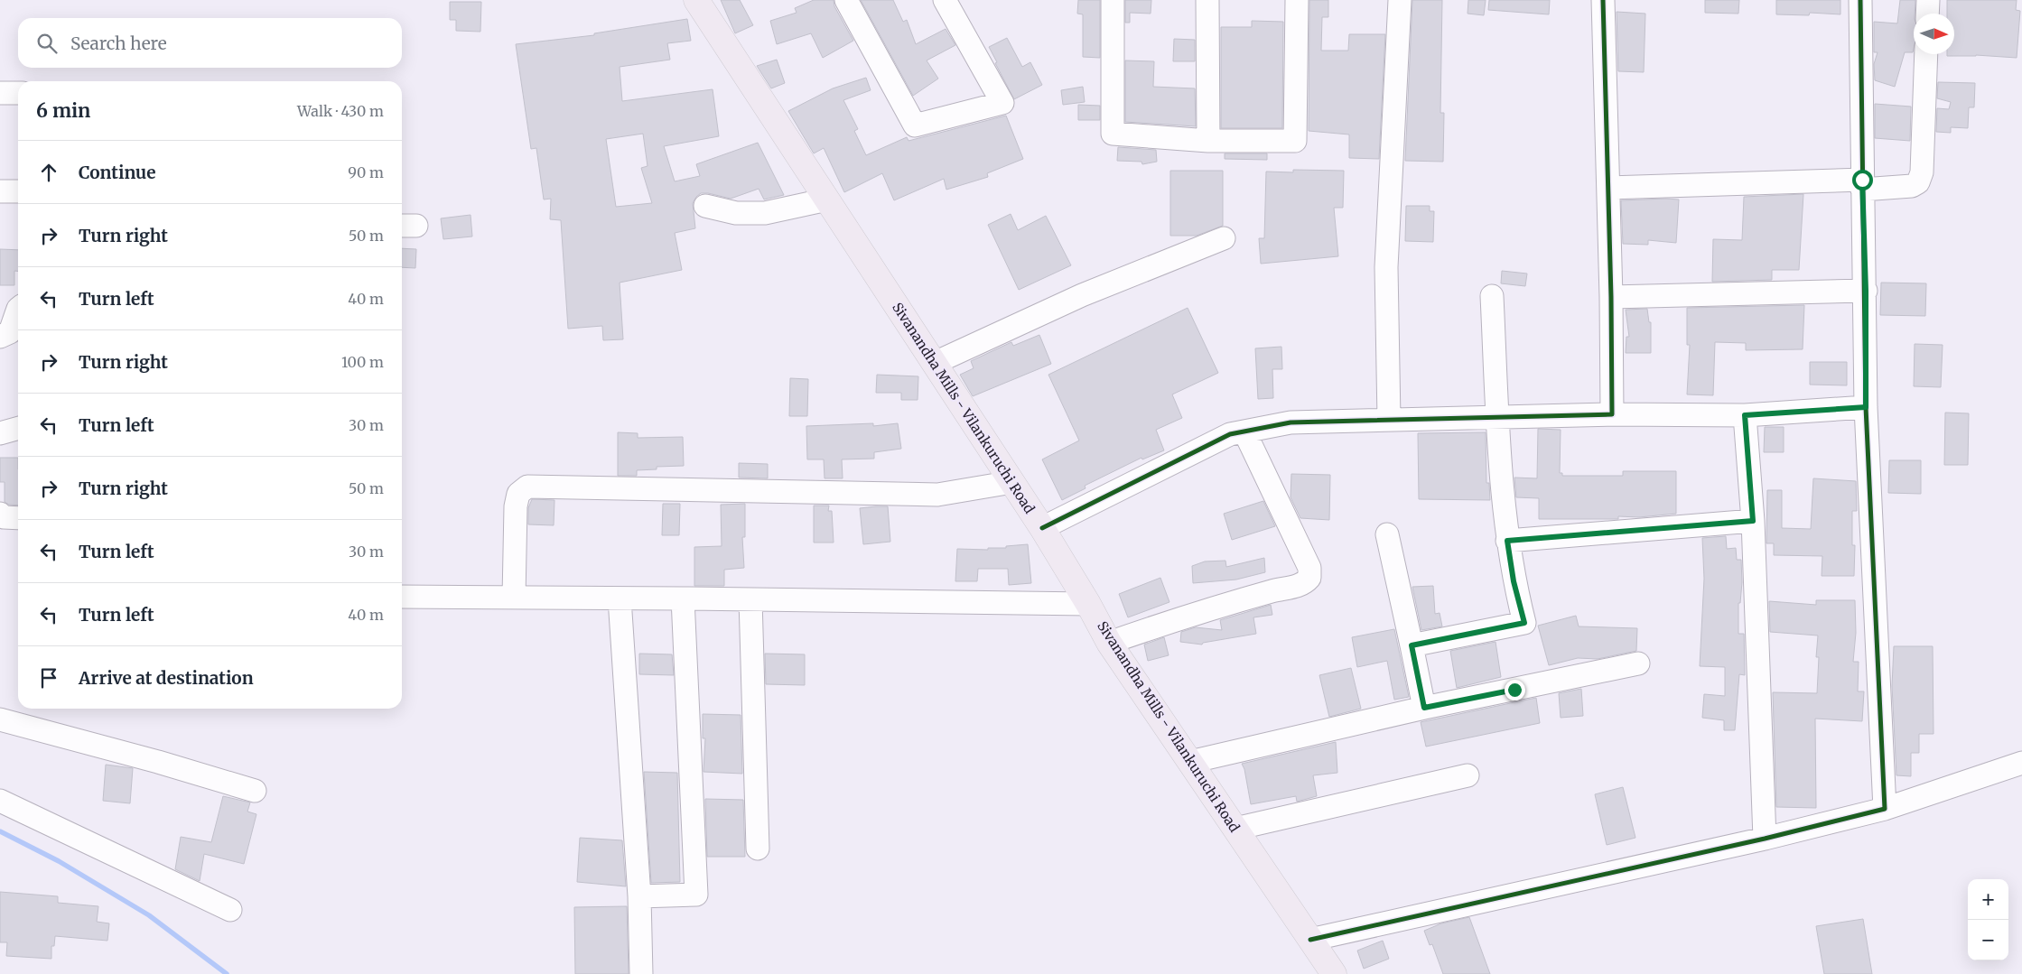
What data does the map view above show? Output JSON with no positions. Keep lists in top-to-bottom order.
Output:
{
  "streets": {
    "main road": ["Sivanandha Mills - Vilankuruchi Road"]
  },
  "north": "right",
  "page": {
    "search": "Search here",
    "heading": ["6 min", "Walk · 430 m"],
    "list": [
      ["Continue", "90 m"],
      ["Turn right", "50 m"],
      ["Turn left", "40 m"],
      ["Turn right", "100 m"],
      ["Turn left", "30 m"],
      ["Turn right", "50 m"],
      ["Turn left", "30 m"],
      ["Turn left", "40 m"],
      "Arrive at destination"
    ],
    "map_buttons": ["+", "−"]
  }
}
